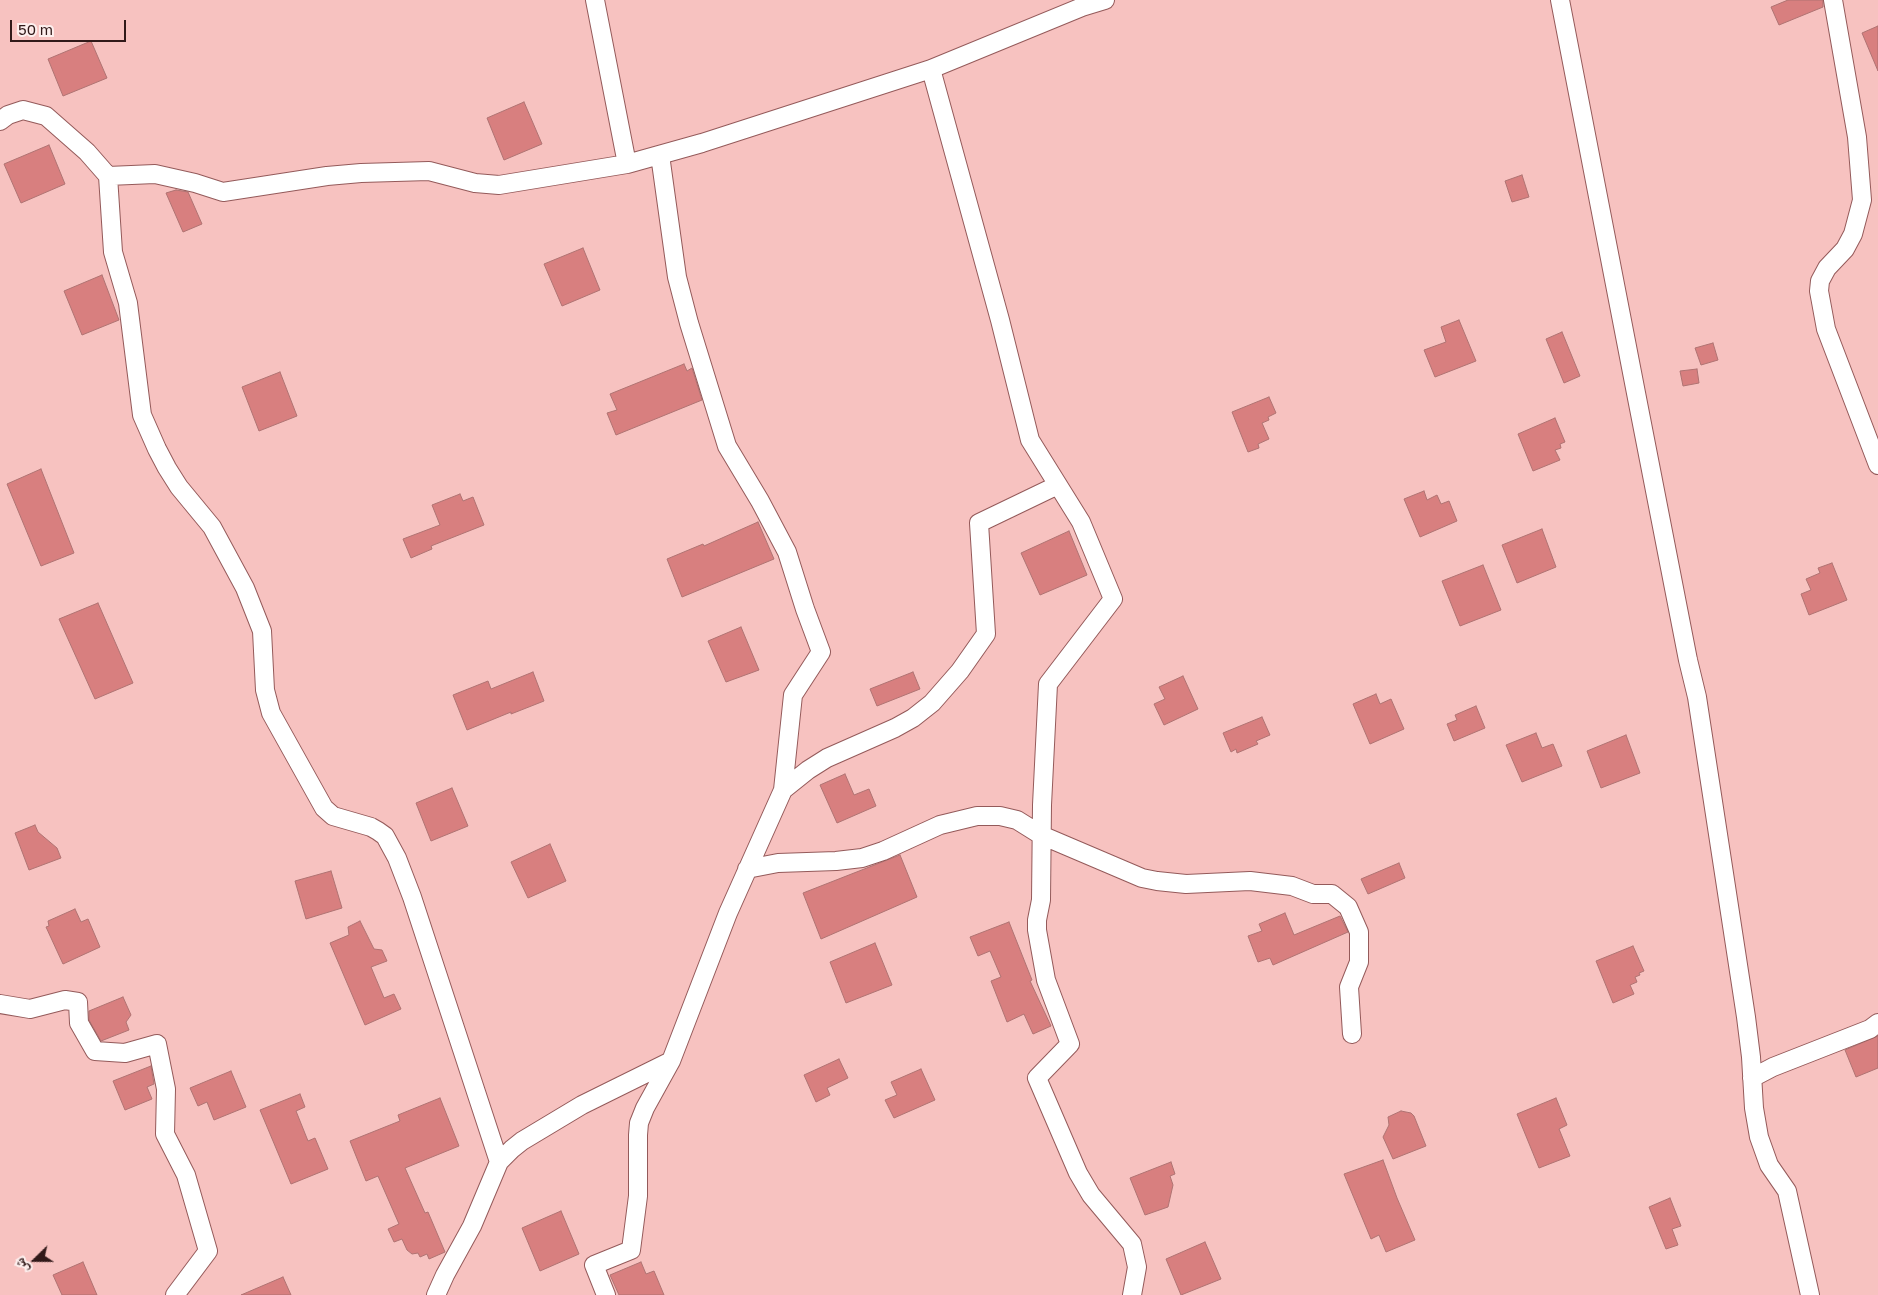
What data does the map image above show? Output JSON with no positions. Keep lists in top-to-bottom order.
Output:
{
  "scale_bar": "50 m",
  "north": "left"
}
